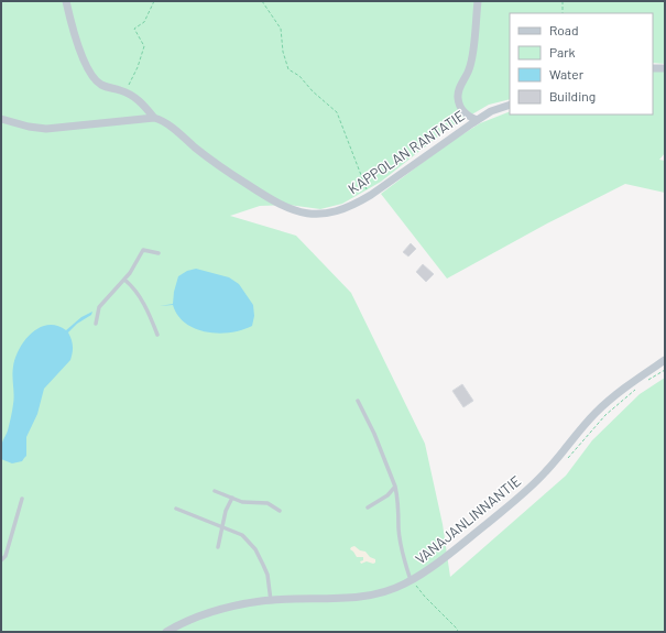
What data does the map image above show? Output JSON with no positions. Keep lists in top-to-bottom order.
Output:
{
  "streets": {
    "street": ["KAPPOLAN RANTATIE", "VANAJANLINNANTIE"]
  },
  "legend": [
    "Road",
    "Park",
    "Water",
    "Building"
  ]
}
